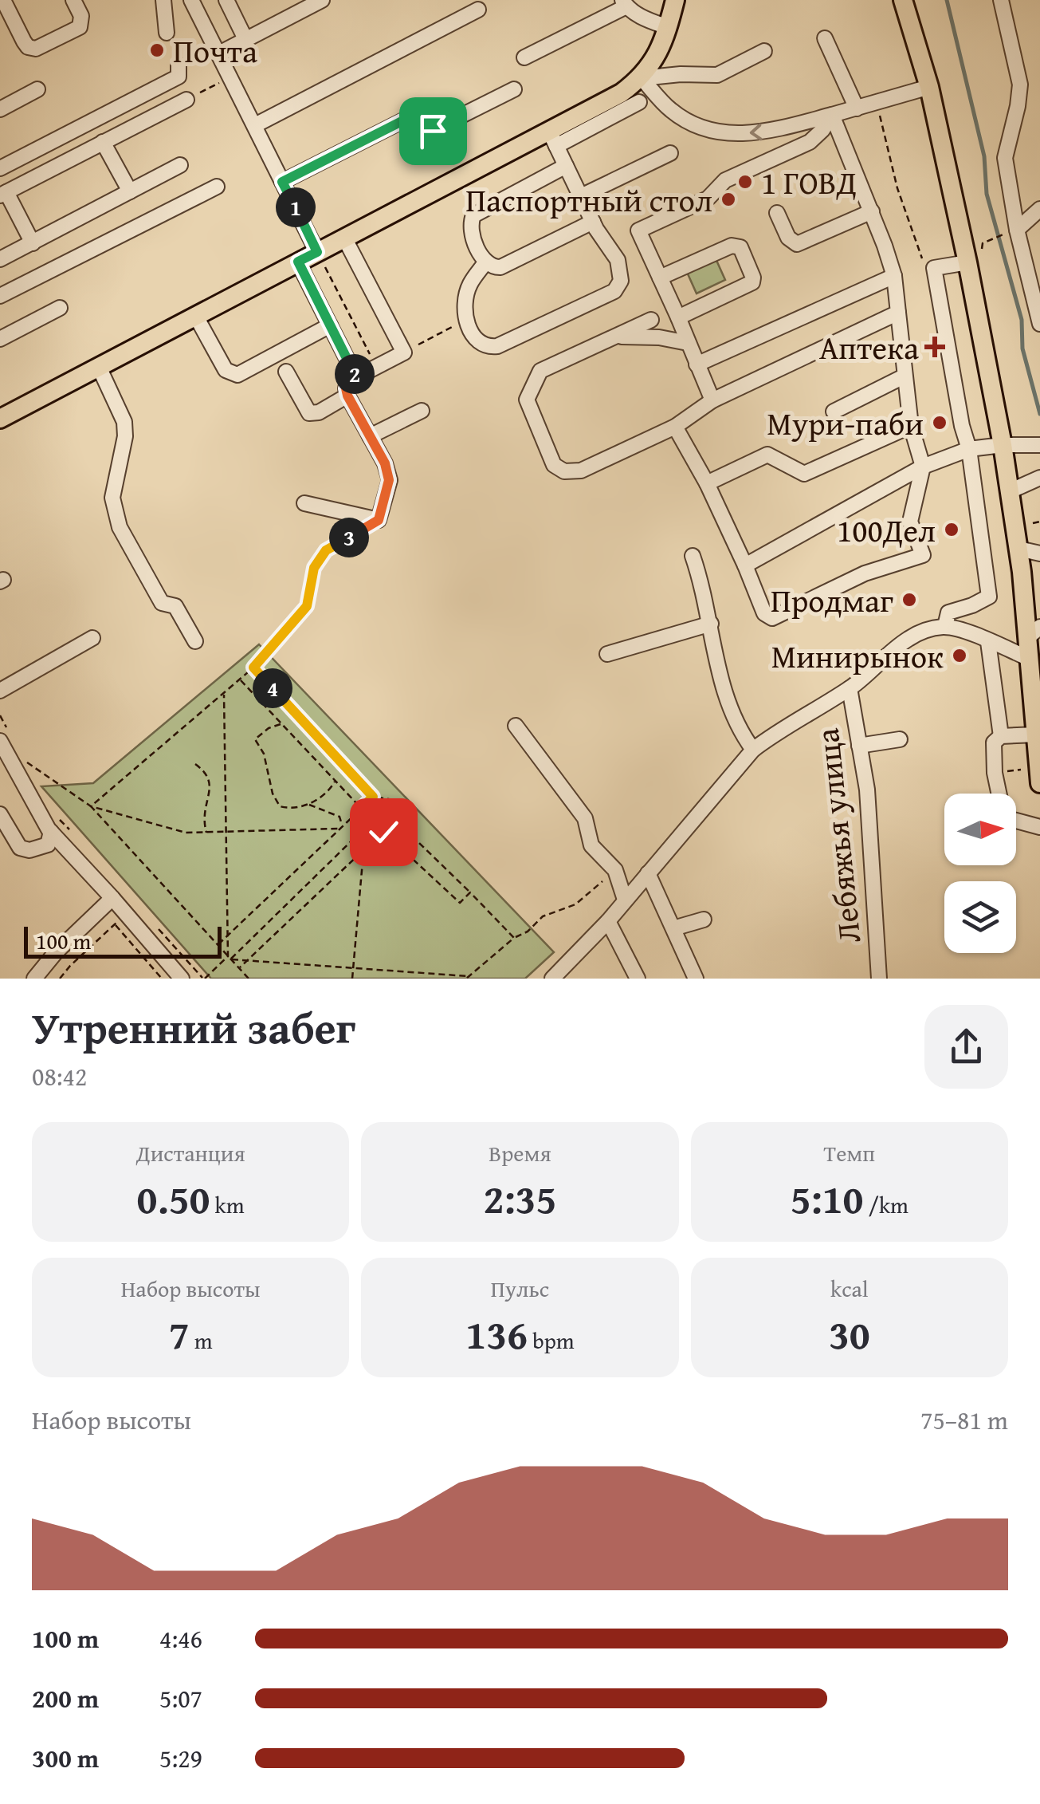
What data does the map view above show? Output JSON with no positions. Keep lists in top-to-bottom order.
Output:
{
  "streets": {
    "street": ["Лебяжья улица"]
  },
  "places": {
    "other": [
      "Почта",
      "1 ГОВД",
      "Паспортный стол",
      "Мури-паби",
      "100Дел",
      "Продмаг",
      "Минирынок"
    ],
    "health": ["Аптека"]
  },
  "scale_bar": "100 m",
  "north": "right",
  "page": {
    "pins": [
      "1",
      "2",
      "3",
      "4"
    ],
    "scale": "100 m",
    "heading": ["Утренний забег", "08:42"],
    "stats": [
      ["Дистанция", "0.50 km"],
      ["Время", "2:35"],
      ["Темп", "5:10 /km"],
      ["Набор высоты", "7 m"],
      ["Пульс", "136 bpm"],
      ["kcal", "30"]
    ],
    "chart": ["Набор высоты", "75–81 m"],
    "list": [
      {
        "name": "100 m",
        "note": "4:46"
      },
      {
        "name": "200 m",
        "note": "5:07"
      },
      {
        "name": "300 m",
        "note": "5:29"
      }
    ]
  }
}
